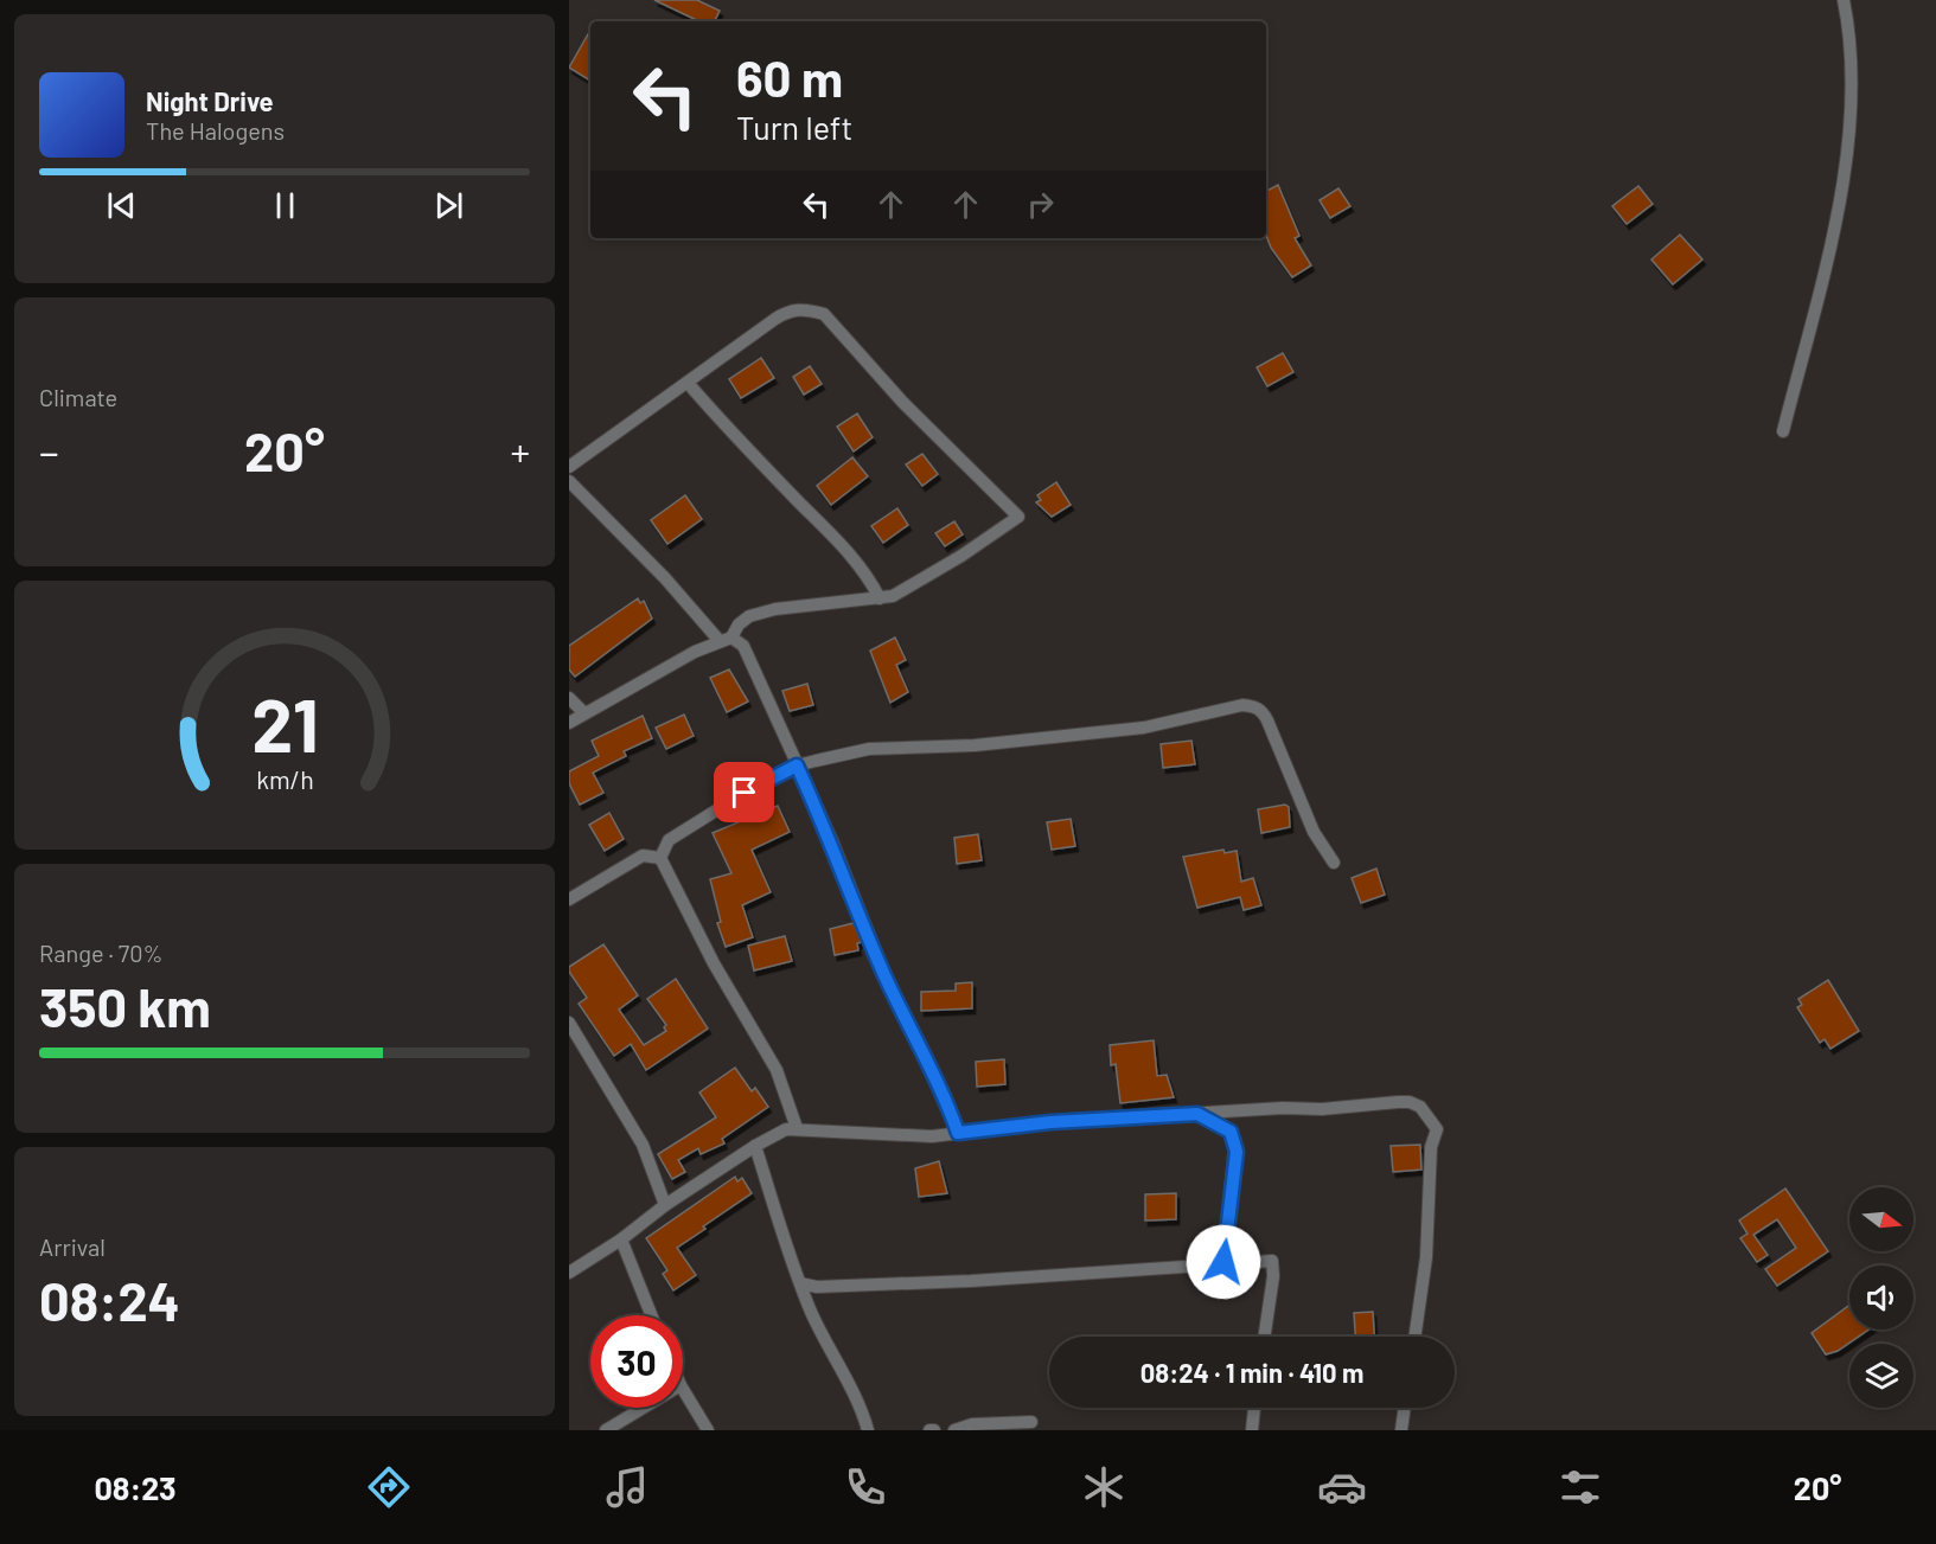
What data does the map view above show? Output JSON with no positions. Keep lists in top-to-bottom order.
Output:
{
  "north": "right",
  "page": {
    "turn": ["60 m", "Turn left"],
    "song": ["Night Drive", "The Halogens"],
    "tile": [
      "Climate",
      ["Range · 70%", "350 km"],
      ["Arrival", "08:24"]
    ],
    "heat": ["−", "20°", "+"],
    "limit": "30",
    "trip": "08:24 · 1 min · 410 m",
    "tabs": ["08:23", "20°"],
    "gauge": ["21", "km/h"]
  }
}
